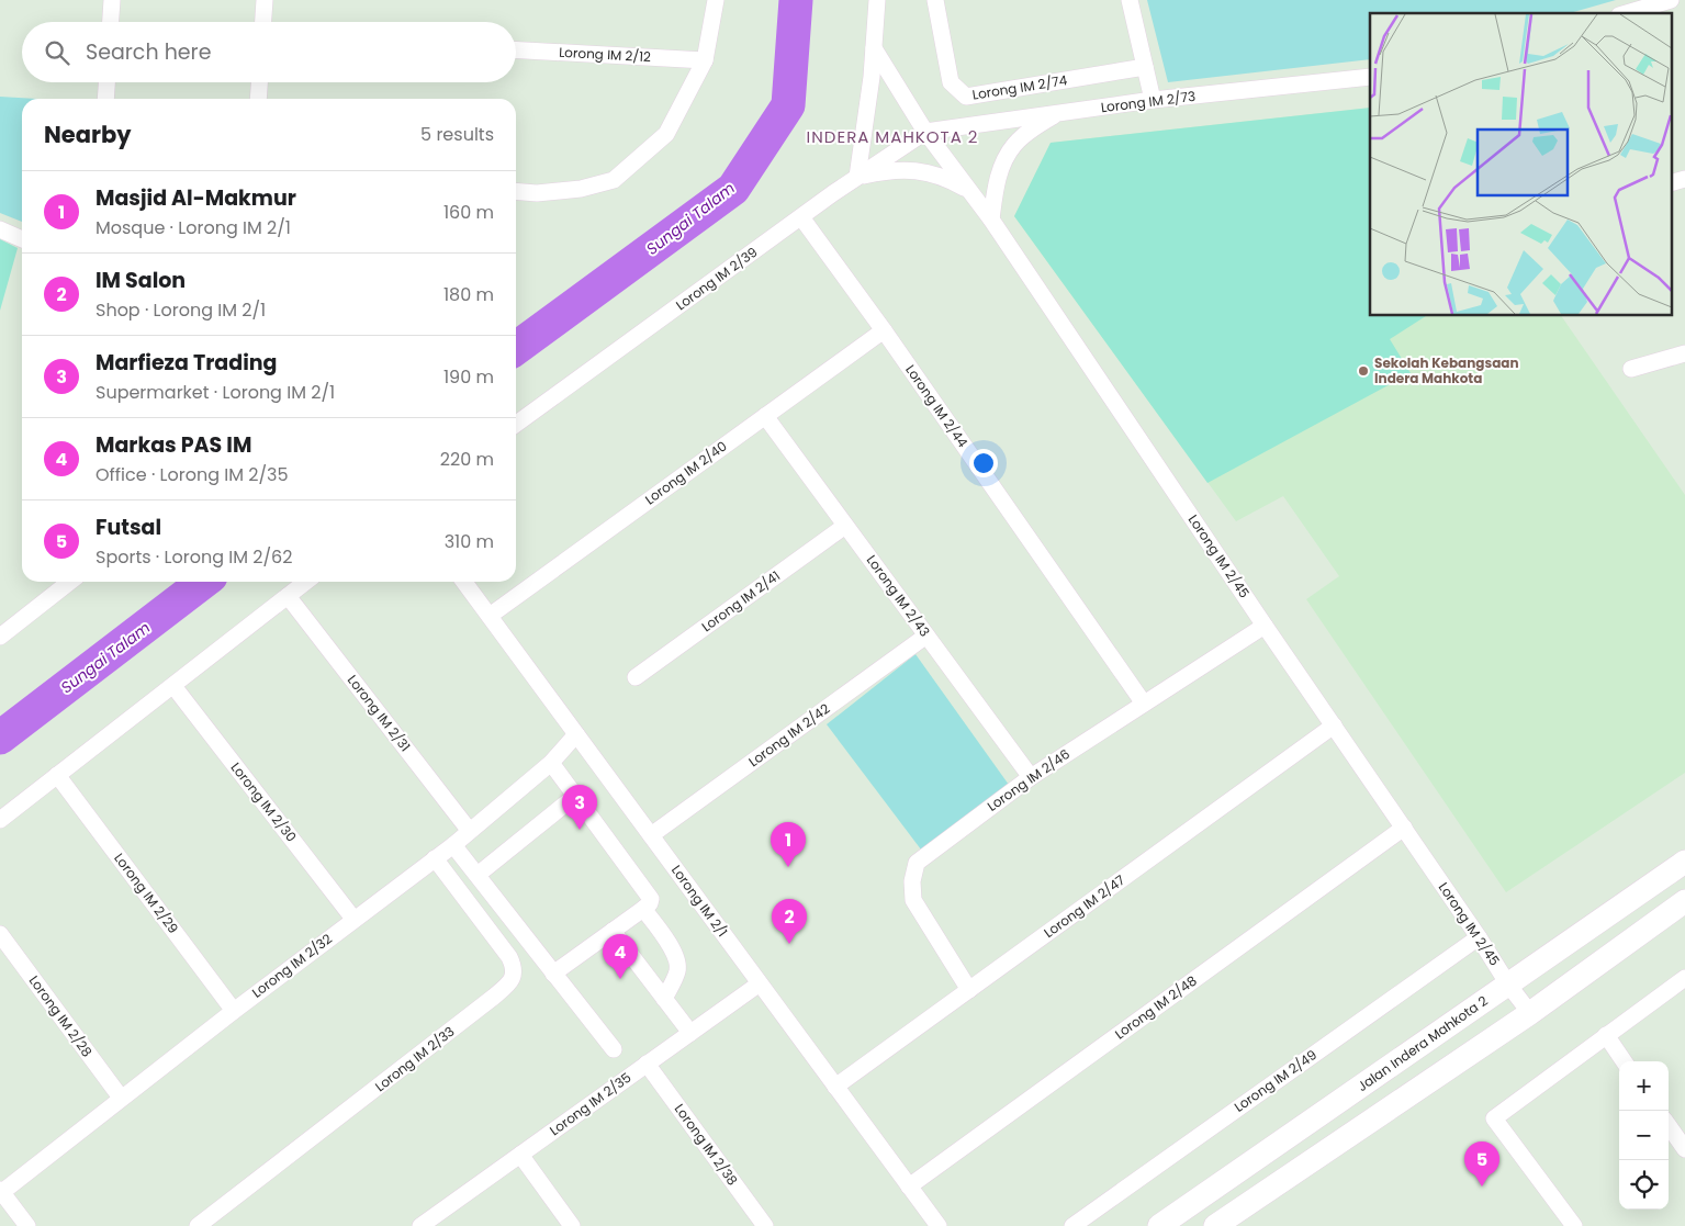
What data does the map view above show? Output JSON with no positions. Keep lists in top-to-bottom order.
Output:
{
  "streets": {
    "street": [
      "Lorong IM 2/12",
      "Lorong IM 2/74",
      "Lorong IM 2/73",
      "Lorong IM 2/39",
      "Lorong IM 2/44",
      "Lorong IM 2/40",
      "Lorong IM 2/45",
      "Lorong IM 2/43",
      "Lorong IM 2/41",
      "Lorong IM 2/31",
      "Lorong IM 2/42",
      "Lorong IM 2/46",
      "Lorong IM 2/30",
      "Lorong IM 2/29",
      "Lorong IM 2/1",
      "Lorong IM 2/47",
      "Lorong IM 2/32",
      "Lorong IM 2/48",
      "Lorong IM 2/28",
      "Jalan Indera Mahkota 2",
      "Lorong IM 2/33",
      "Lorong IM 2/49",
      "Lorong IM 2/35",
      "Lorong IM 2/38"
    ]
  },
  "crossings": [
    ["Lorong IM 2/73", "Lorong IM 2/39"],
    ["Lorong IM 2/73", "Lorong IM 2/45"],
    ["Lorong IM 2/39", "Lorong IM 2/44"],
    ["Lorong IM 2/39", "Lorong IM 2/45"],
    ["Lorong IM 2/44", "Lorong IM 2/40"],
    ["Lorong IM 2/44", "Lorong IM 2/46"],
    ["Lorong IM 2/40", "Lorong IM 2/43"],
    ["Lorong IM 2/40", "Lorong IM 2/1"],
    ["Lorong IM 2/45", "Lorong IM 2/46"],
    ["Lorong IM 2/45", "Lorong IM 2/47"],
    ["Lorong IM 2/45", "Lorong IM 2/48"],
    ["Lorong IM 2/45", "Jalan Indera Mahkota 2"],
    ["Lorong IM 2/45", "Lorong IM 2/49"],
    ["Lorong IM 2/43", "Lorong IM 2/41"],
    ["Lorong IM 2/43", "Lorong IM 2/42"],
    ["Lorong IM 2/43", "Lorong IM 2/46"],
    ["Lorong IM 2/31", "Lorong IM 2/32"],
    ["Lorong IM 2/42", "Lorong IM 2/1"],
    ["Lorong IM 2/46", "Lorong IM 2/47"],
    ["Lorong IM 2/30", "Lorong IM 2/32"],
    ["Lorong IM 2/29", "Lorong IM 2/32"],
    ["Lorong IM 2/1", "Lorong IM 2/47"],
    ["Lorong IM 2/1", "Lorong IM 2/32"],
    ["Lorong IM 2/1", "Lorong IM 2/48"],
    ["Lorong IM 2/1", "Lorong IM 2/35"],
    ["Lorong IM 2/32", "Lorong IM 2/28"],
    ["Lorong IM 2/32", "Lorong IM 2/33"],
    ["Lorong IM 2/35", "Lorong IM 2/38"]
  ],
  "districts": ["INDERA MAHKOTA 2"],
  "water": ["Sungai Talam"],
  "places": ["Sekolah Kebangsaan Indera Mahkota"],
  "page": {
    "search": "Search here",
    "heading": ["Nearby", "5 results"],
    "list": [
      {
        "mark": "1",
        "name": "Masjid Al-Makmur",
        "note": "Mosque · Lorong IM 2/1",
        "value": "160 m"
      },
      {
        "mark": "2",
        "name": "IM Salon",
        "note": "Shop · Lorong IM 2/1",
        "value": "180 m"
      },
      {
        "mark": "3",
        "name": "Marfieza Trading",
        "note": "Supermarket · Lorong IM 2/1",
        "value": "190 m"
      },
      {
        "mark": "4",
        "name": "Markas PAS IM",
        "note": "Office · Lorong IM 2/35",
        "value": "220 m"
      },
      {
        "mark": "5",
        "name": "Futsal",
        "note": "Sports · Lorong IM 2/62",
        "value": "310 m"
      }
    ],
    "pins": [
      "3",
      "1",
      "2",
      "4",
      "5"
    ],
    "map_buttons": ["+", "−"]
  }
}
